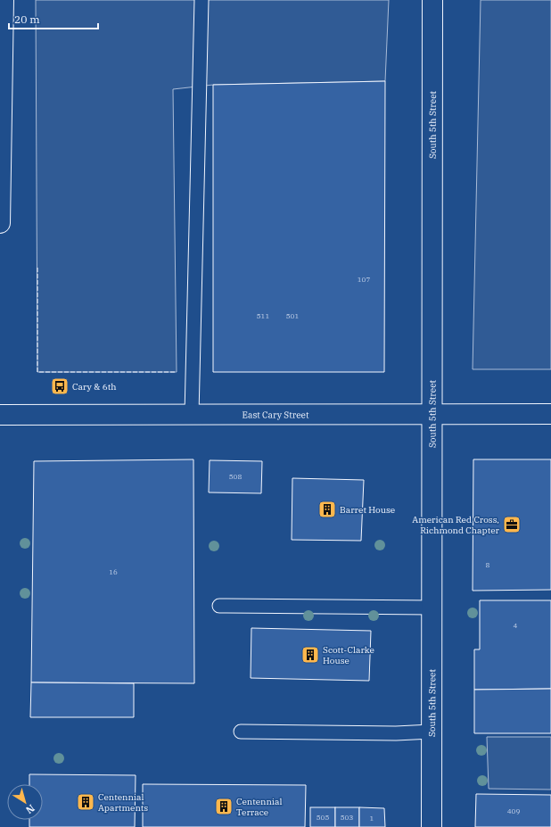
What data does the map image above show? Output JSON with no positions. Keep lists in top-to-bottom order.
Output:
{
  "streets": {
    "main road": ["South 5th Street", "East Cary Street"]
  },
  "crossings": [
    ["South 5th Street", "East Cary Street"]
  ],
  "places": {
    "bus stop": ["Cary & 6th"],
    "building": [
      "Barret House",
      "Scott-Clarke House",
      "Centennial Apartments",
      "Centennial Terrace"
    ],
    "office": ["American Red Cross, Richmond Chapter"]
  },
  "house_numbers": [
    "107",
    "511",
    "501",
    "508",
    "8",
    "16",
    "4",
    "409",
    "505",
    "503",
    "1"
  ],
  "scale_bar": "20 m",
  "north": "bottom right"
}
